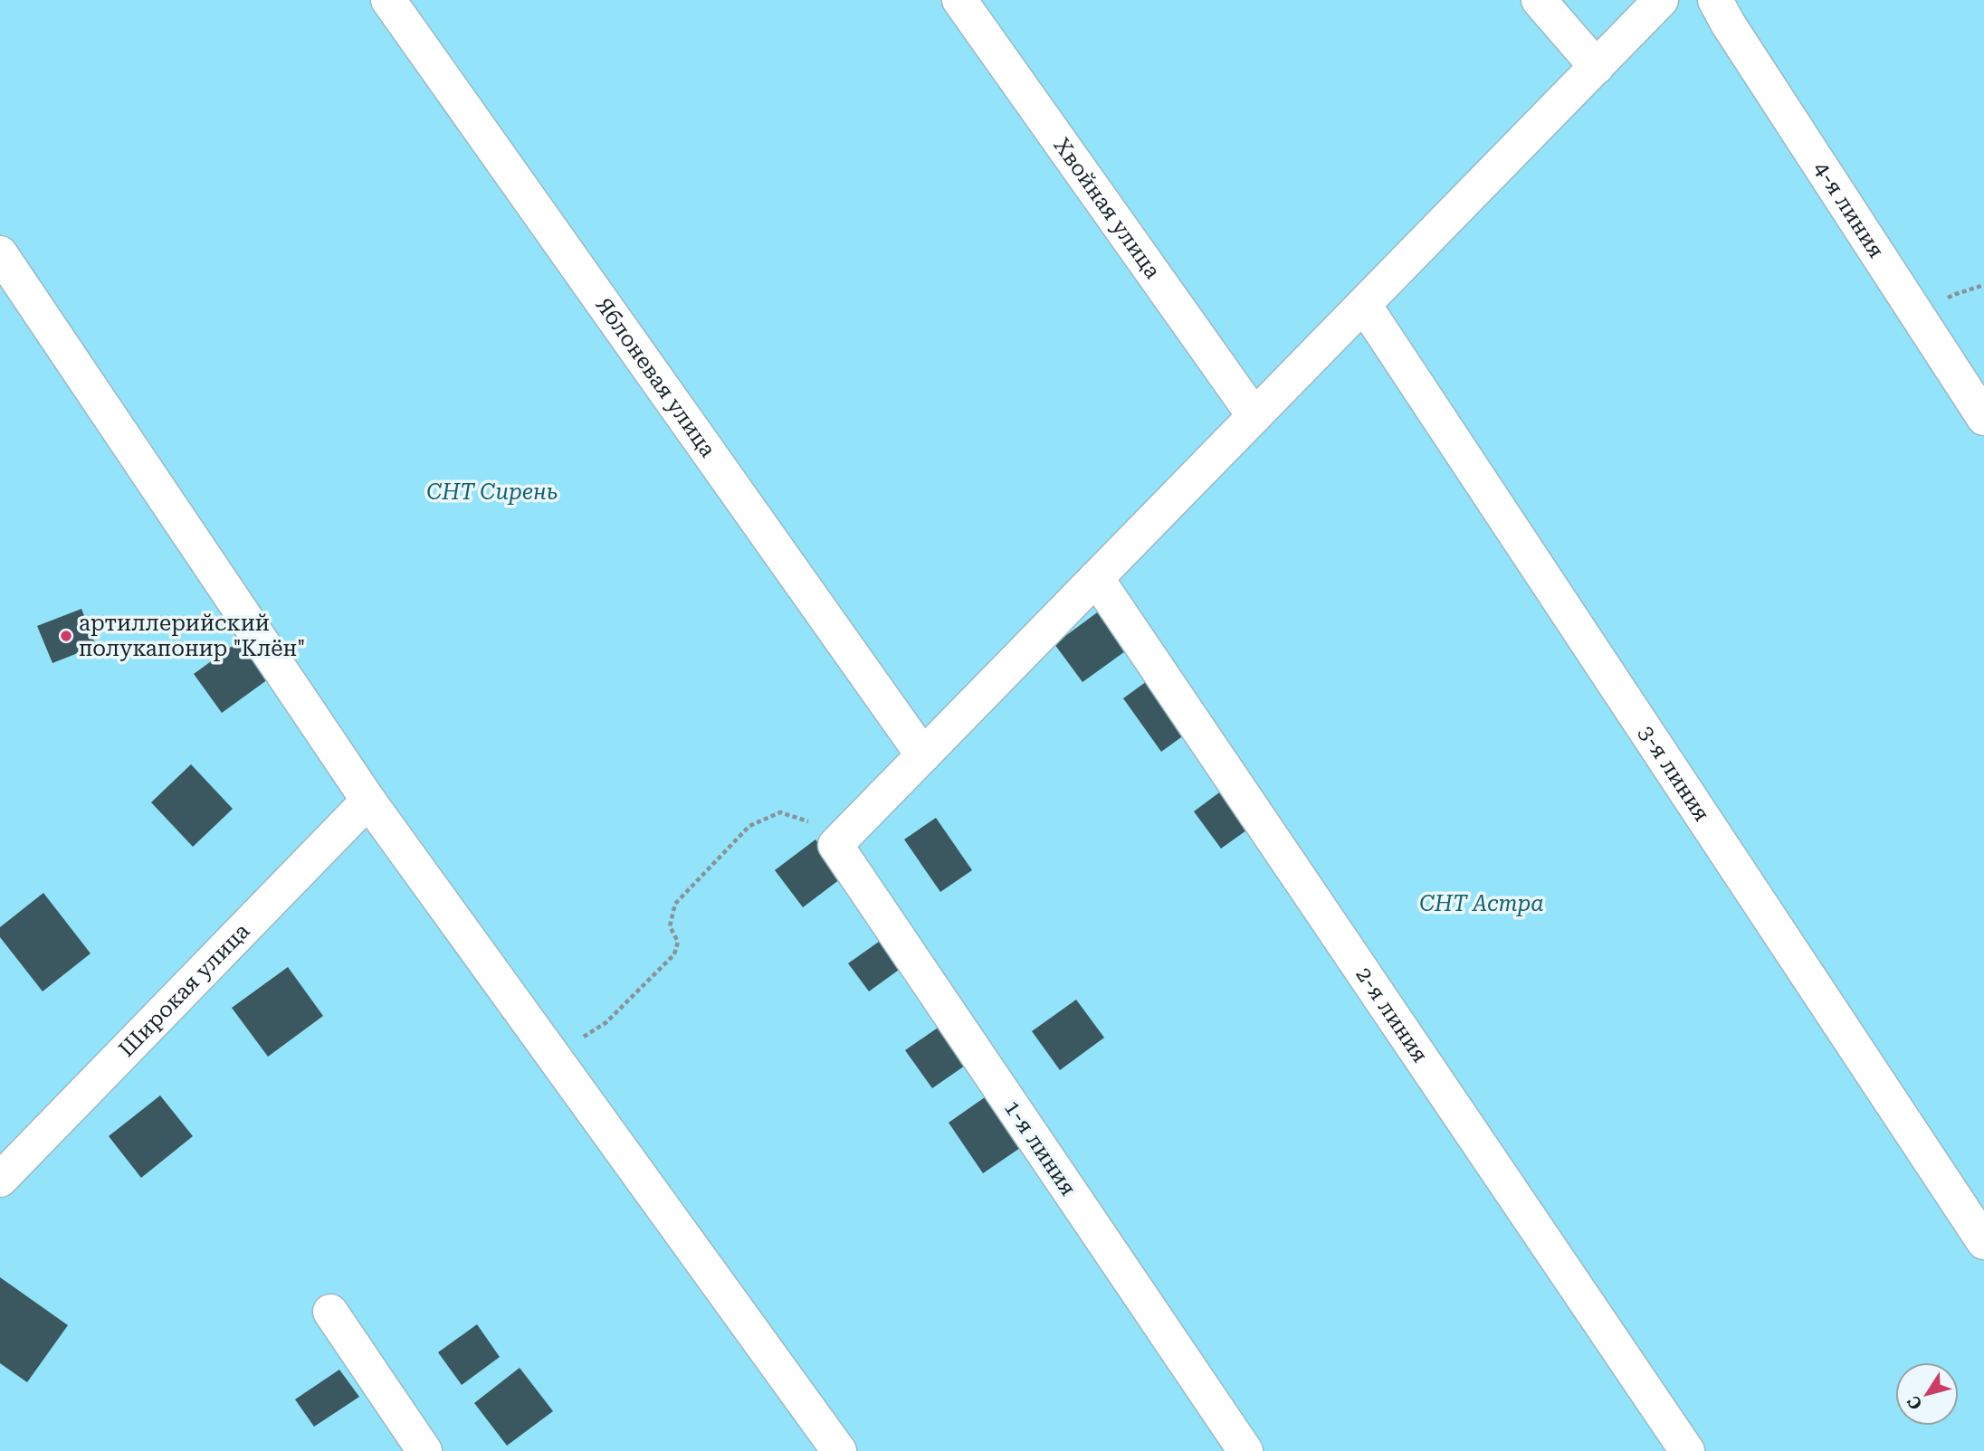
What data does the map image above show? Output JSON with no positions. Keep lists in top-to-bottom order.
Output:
{
  "streets": {
    "street": [
      "Хвойная улица",
      "4-я линия",
      "Яблоневая улица",
      "3-я линия",
      "Широкая улица",
      "2-я линия",
      "1-я линия"
    ]
  },
  "parks": ["СНТ Сирень", "СНТ Астра"],
  "places": ["артиллерийский полукапонир \"Клён\""],
  "north": "bottom left"
}
